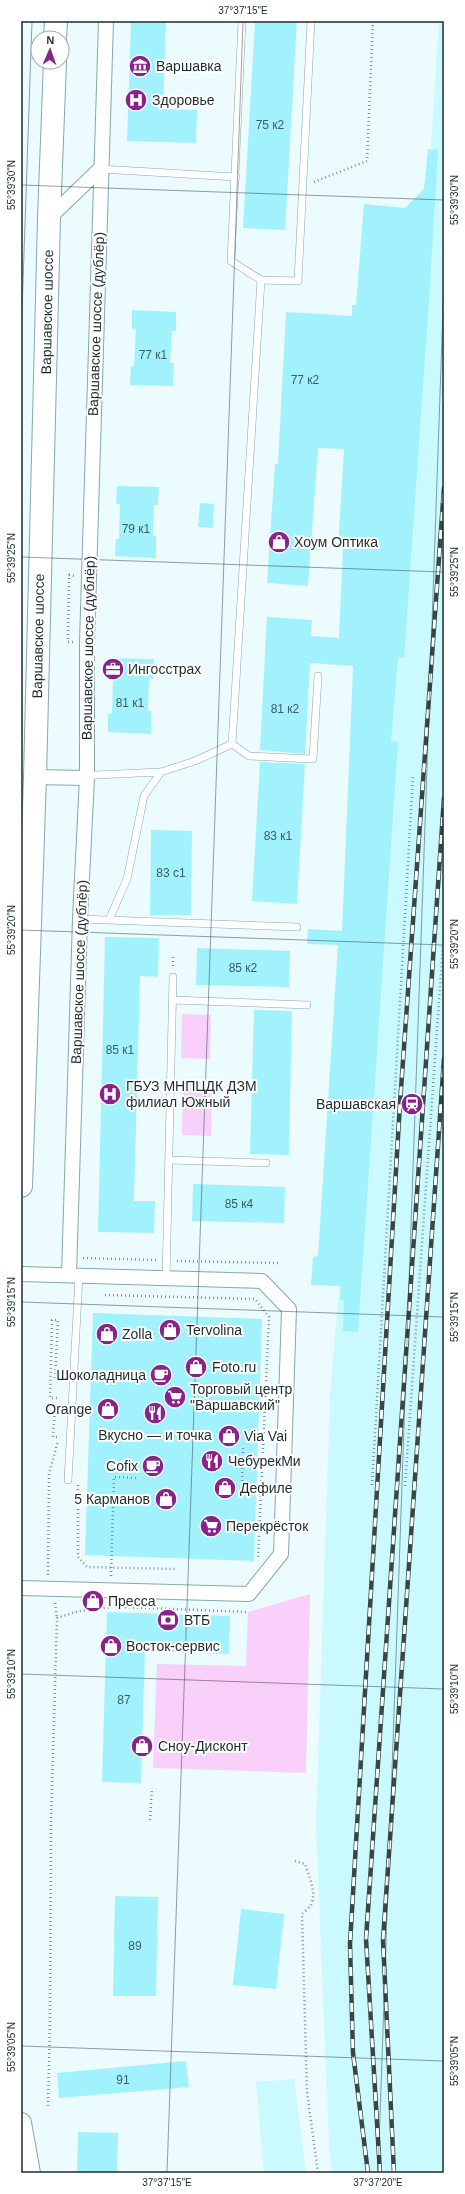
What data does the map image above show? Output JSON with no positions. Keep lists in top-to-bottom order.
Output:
{
  "streets": {
    "main road": ["Варшавское шоссе"],
    "street": ["Варшавское шоссе (дублёр)"]
  },
  "places": {
    "museum": ["Варшавка"],
    "hospital": ["Здоровье", "ГБУЗ МНПЦДК ДЗМ филиал Южный"],
    "shop": [
      "Хоум Оптика",
      "Tervolina",
      "Zolla",
      "Foto.ru",
      "Orange",
      "Via Vai",
      "Дефиле",
      "5 Карманов",
      "Пресса",
      "Восток-сервис",
      "Сноу-Дисконт"
    ],
    "office": ["Ингосстрах"],
    "station": ["Варшавская"],
    "cafe": ["Шоколадница", "Cofix"],
    "supermarket": ["Торговый центр \"Варшавский\"", "Перекрёсток"],
    "restaurant": ["Вкусно — и точка", "ЧебурекМи"],
    "bank": ["ВТБ"]
  },
  "house_numbers": [
    "75 к2",
    "77 к1",
    "77 к2",
    "79 к1",
    "81 к1",
    "81 к2",
    "83 к1",
    "83 с1",
    "85 к2",
    "85 к1",
    "85 к4",
    "87",
    "89",
    "91"
  ],
  "north": "top",
  "coordinates": [
    "37°37'15\"E",
    "55°39'30\"N",
    "55°39'25\"N",
    "55°39'20\"N",
    "55°39'15\"N",
    "55°39'10\"N",
    "55°39'05\"N",
    "37°37'20\"E"
  ]
}
